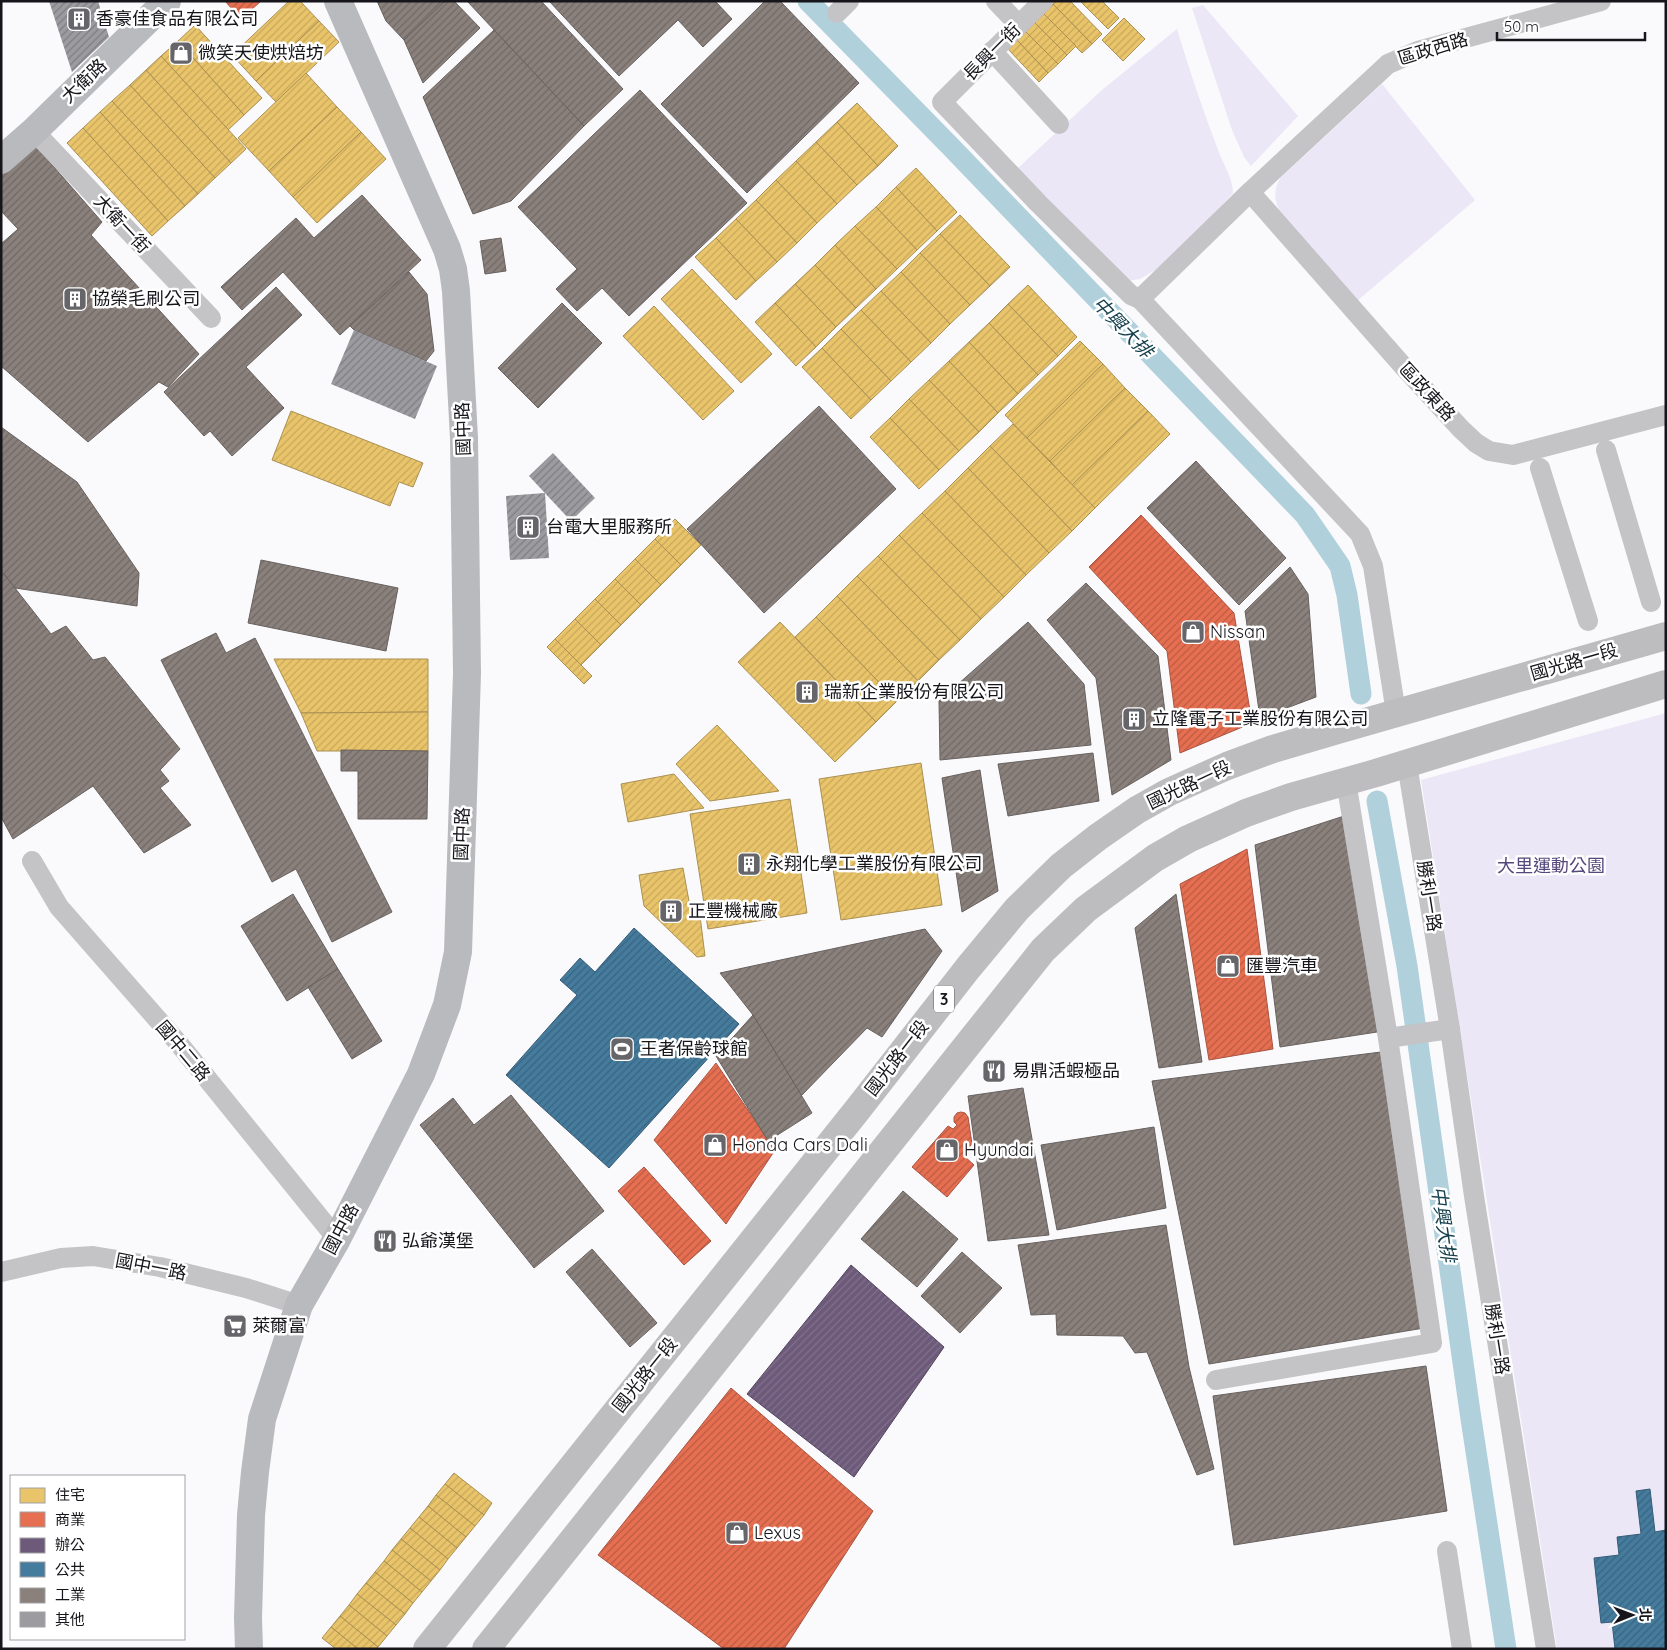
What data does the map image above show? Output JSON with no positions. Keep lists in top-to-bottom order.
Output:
{
  "streets": {
    "main road": ["國光路一段", "3"],
    "street": [
      "區政西路",
      "長興一街",
      "大衛路",
      "大衛一街",
      "區政東路",
      "國中路",
      "勝利一路",
      "國中二路",
      "國中一路"
    ]
  },
  "crossings": [
    ["區政西路", "長興一街"],
    ["區政西路", "區政東路"],
    ["大衛路", "大衛一街"],
    ["國中路", "國中二路"],
    ["國中路", "國中一路"]
  ],
  "water": ["中興大排"],
  "parks": ["大里運動公園"],
  "places": {
    "building": [
      "香豪佳食品有限公司",
      "協榮毛刷公司",
      "台電大里服務所",
      "瑞新企業股份有限公司",
      "立隆電子工業股份有限公司",
      "永翔化學工業股份有限公司",
      "正豐機械廠"
    ],
    "shop": [
      "微笑天使烘焙坊",
      "Nissan",
      "匯豐汽車",
      "Honda Cars Dali",
      "Hyundai",
      "Lexus"
    ],
    "sports": ["王者保齡球館"],
    "restaurant": ["易鼎活蝦極品", "弘爺漢堡"],
    "supermarket": ["萊爾富"]
  },
  "legend": [
    "住宅",
    "商業",
    "辦公",
    "公共",
    "工業",
    "其他"
  ],
  "scale_bar": "50 m",
  "north": "right"
}
